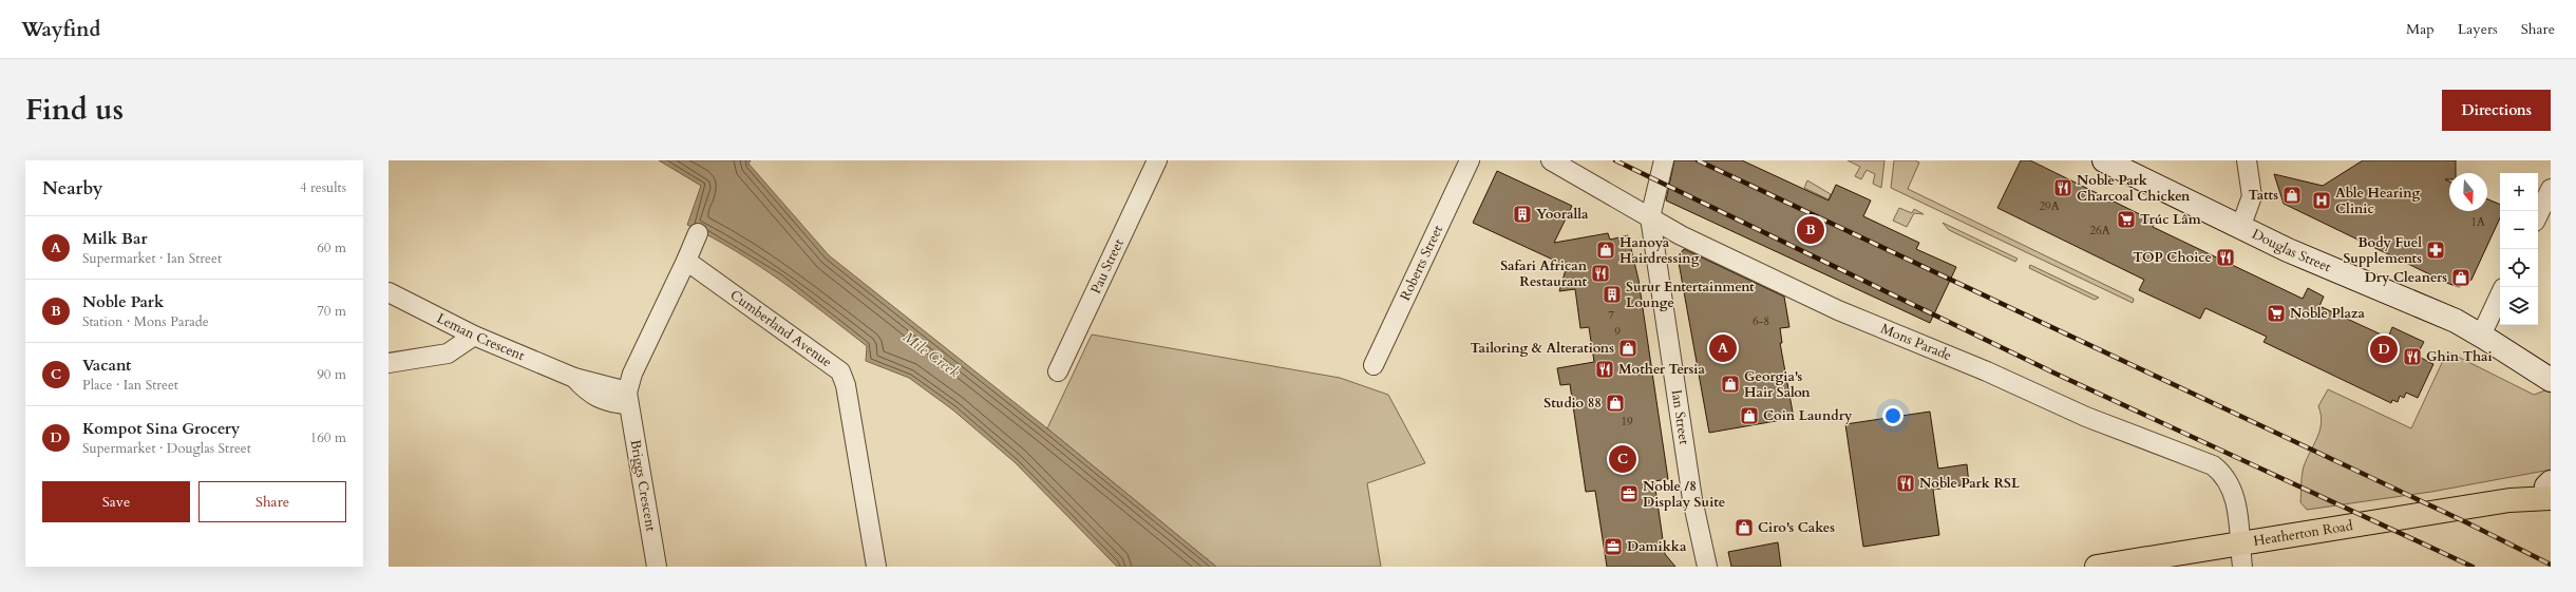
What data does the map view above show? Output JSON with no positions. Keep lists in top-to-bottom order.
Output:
{
  "streets": {
    "main road": ["Douglas Street", "Heatherton Road"],
    "street": [
      "Roberts Street",
      "Pau Street",
      "Cumberland Avenue",
      "Leman Crescent",
      "Mons Parade",
      "Ian Street",
      "Briggs Crescent"
    ]
  },
  "crossings": [
    ["Leman Crescent", "Briggs Crescent"],
    ["Mons Parade", "Ian Street"],
    ["Mons Parade", "Heatherton Road"]
  ],
  "water": ["Mile Creek"],
  "places": {
    "restaurant": [
      "Noble Park Charcoal Chicken",
      "TOP Choice",
      "Safari African Restaurant",
      "Ghin Thai",
      "Mother Tersia",
      "Noble Park RSL"
    ],
    "shop": [
      "Tatts",
      "Hanoya Hairdressing",
      "Dry Cleaners",
      "Tailoring & Alterations",
      "Georgia's Hair Salon",
      "Studio 88",
      "Coin Laundry",
      "Ciro's Cakes"
    ],
    "hospital": ["Able Hearing Clinic"],
    "building": ["Yooralla", "Surur Entertainment Lounge"],
    "supermarket": ["Trúc Lâm", "Noble Plaza"],
    "pharmacy": ["Body Fuel Supplements"],
    "office": ["Noble /8 Display Suite", "Damikka"]
  },
  "house_numbers": [
    "29A",
    "1A",
    "26A",
    "7",
    "6-8",
    "9",
    "19"
  ],
  "north": "bottom",
  "page": {
    "header": "Wayfind",
    "nav": ["Map", "Layers", "Share"],
    "title": "Find us",
    "buttons": [
      "Directions",
      ["Save", "Share"]
    ],
    "heading": ["Nearby", "4 results"],
    "map_buttons": ["+", "−"],
    "pins": [
      "B",
      "A",
      "D",
      "C"
    ],
    "list": [
      {
        "mark": "A",
        "name": "Milk Bar",
        "note": "Supermarket · Ian Street",
        "value": "60 m"
      },
      {
        "mark": "B",
        "name": "Noble Park",
        "note": "Station · Mons Parade",
        "value": "70 m"
      },
      {
        "mark": "C",
        "name": "Vacant",
        "note": "Place · Ian Street",
        "value": "90 m"
      },
      {
        "mark": "D",
        "name": "Kompot Sina Grocery",
        "note": "Supermarket · Douglas Street",
        "value": "160 m"
      }
    ]
  }
}
